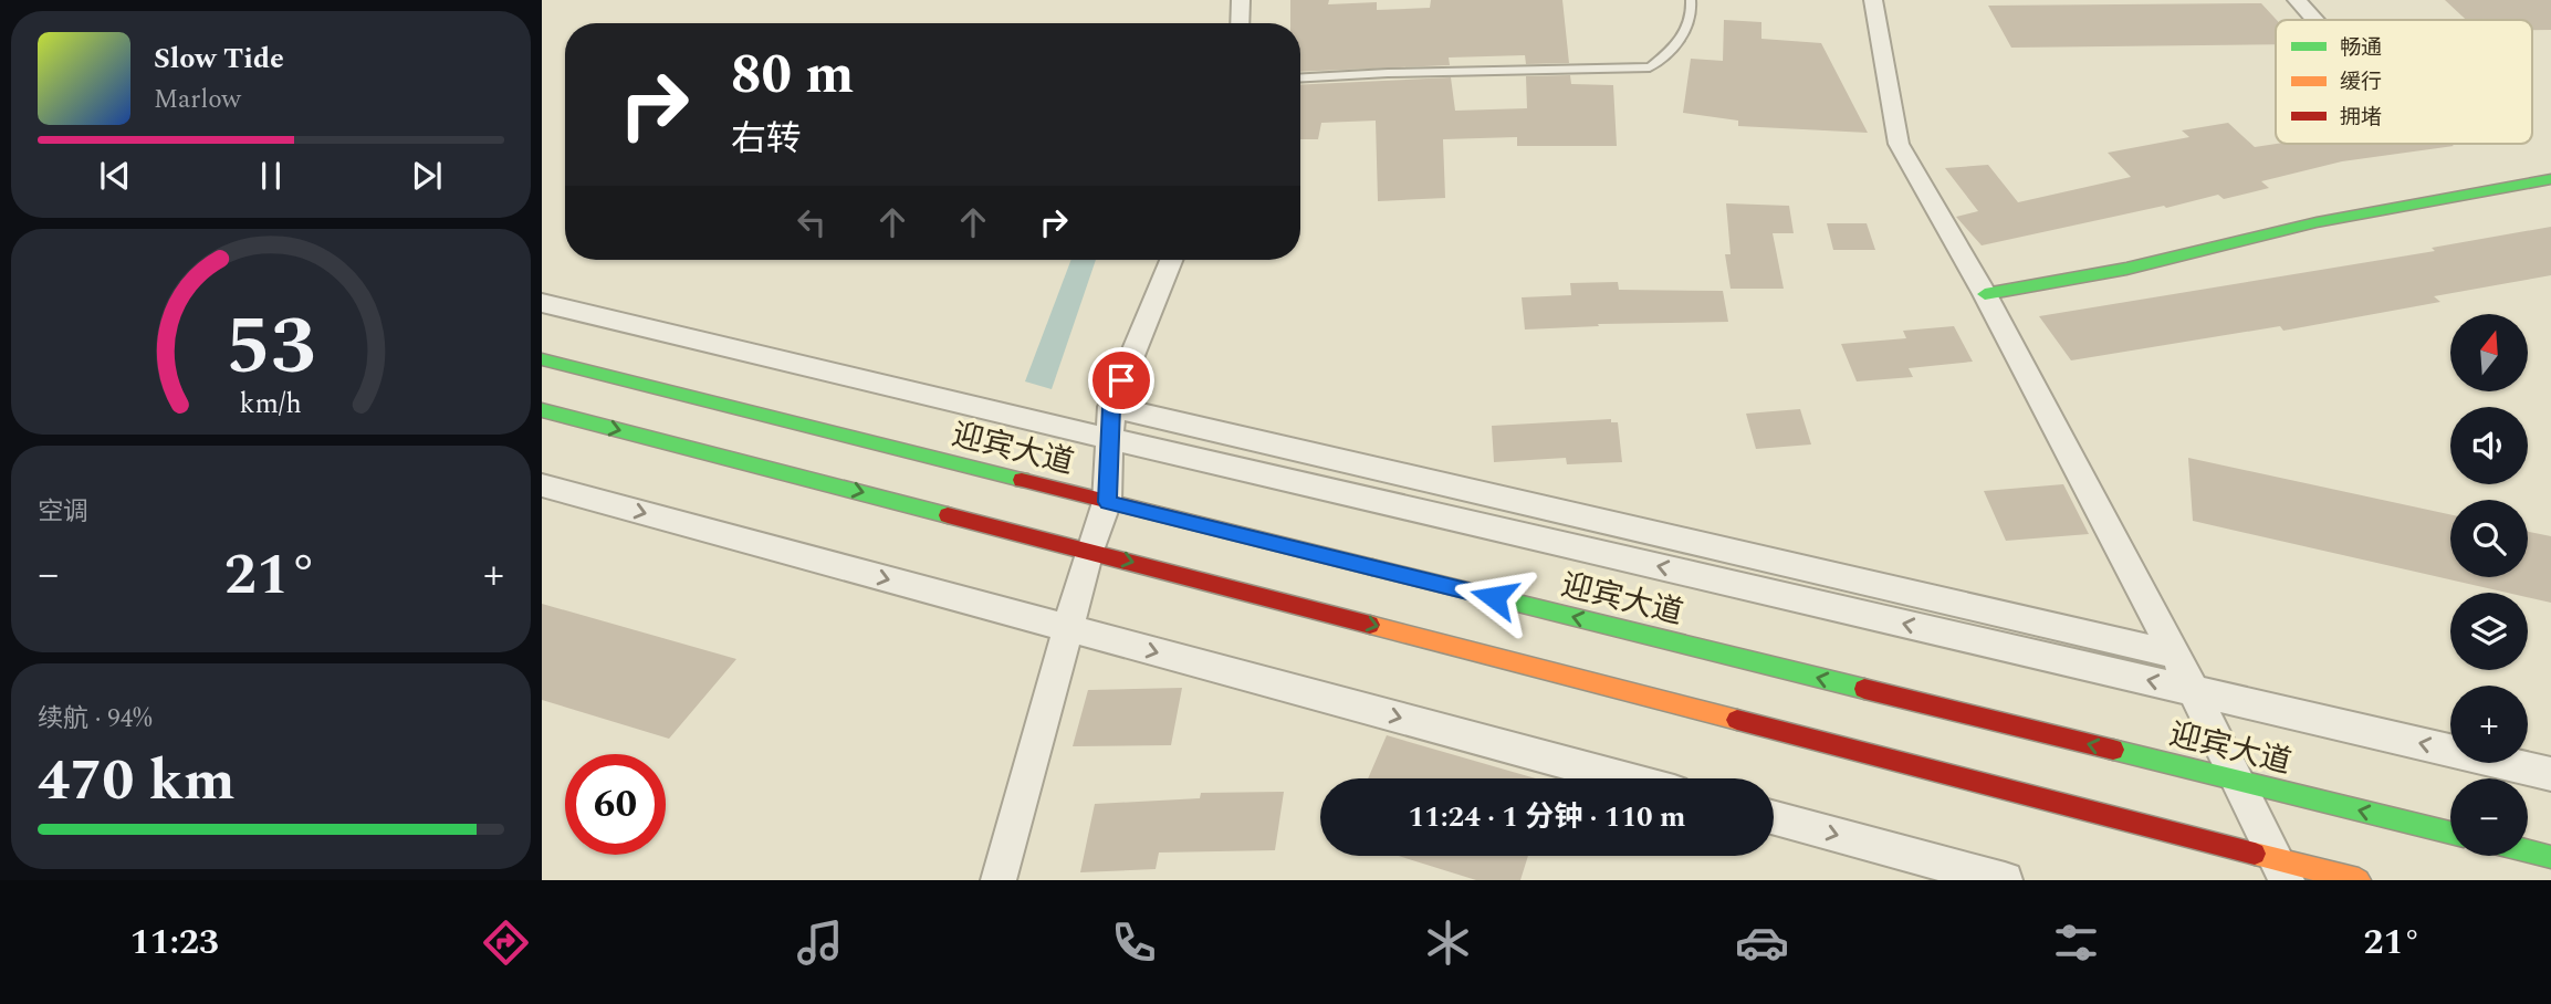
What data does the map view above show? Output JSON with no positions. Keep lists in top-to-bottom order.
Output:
{
  "streets": {
    "main road": ["迎宾大道"]
  },
  "legend": ["畅通", "缓行", "拥堵"],
  "north": "top",
  "page": {
    "turn": ["80 m", "右转"],
    "song": ["Slow Tide", "Marlow"],
    "map_buttons": ["+", "−"],
    "tile": [
      "空调",
      ["续航 · 94%", "470 km"]
    ],
    "heat": ["−", "21°", "+"],
    "limit": "60",
    "trip": "11:24 · 1 分钟 · 110 m",
    "tabs": ["11:23", "21°"],
    "gauge": ["53", "km/h"]
  }
}
